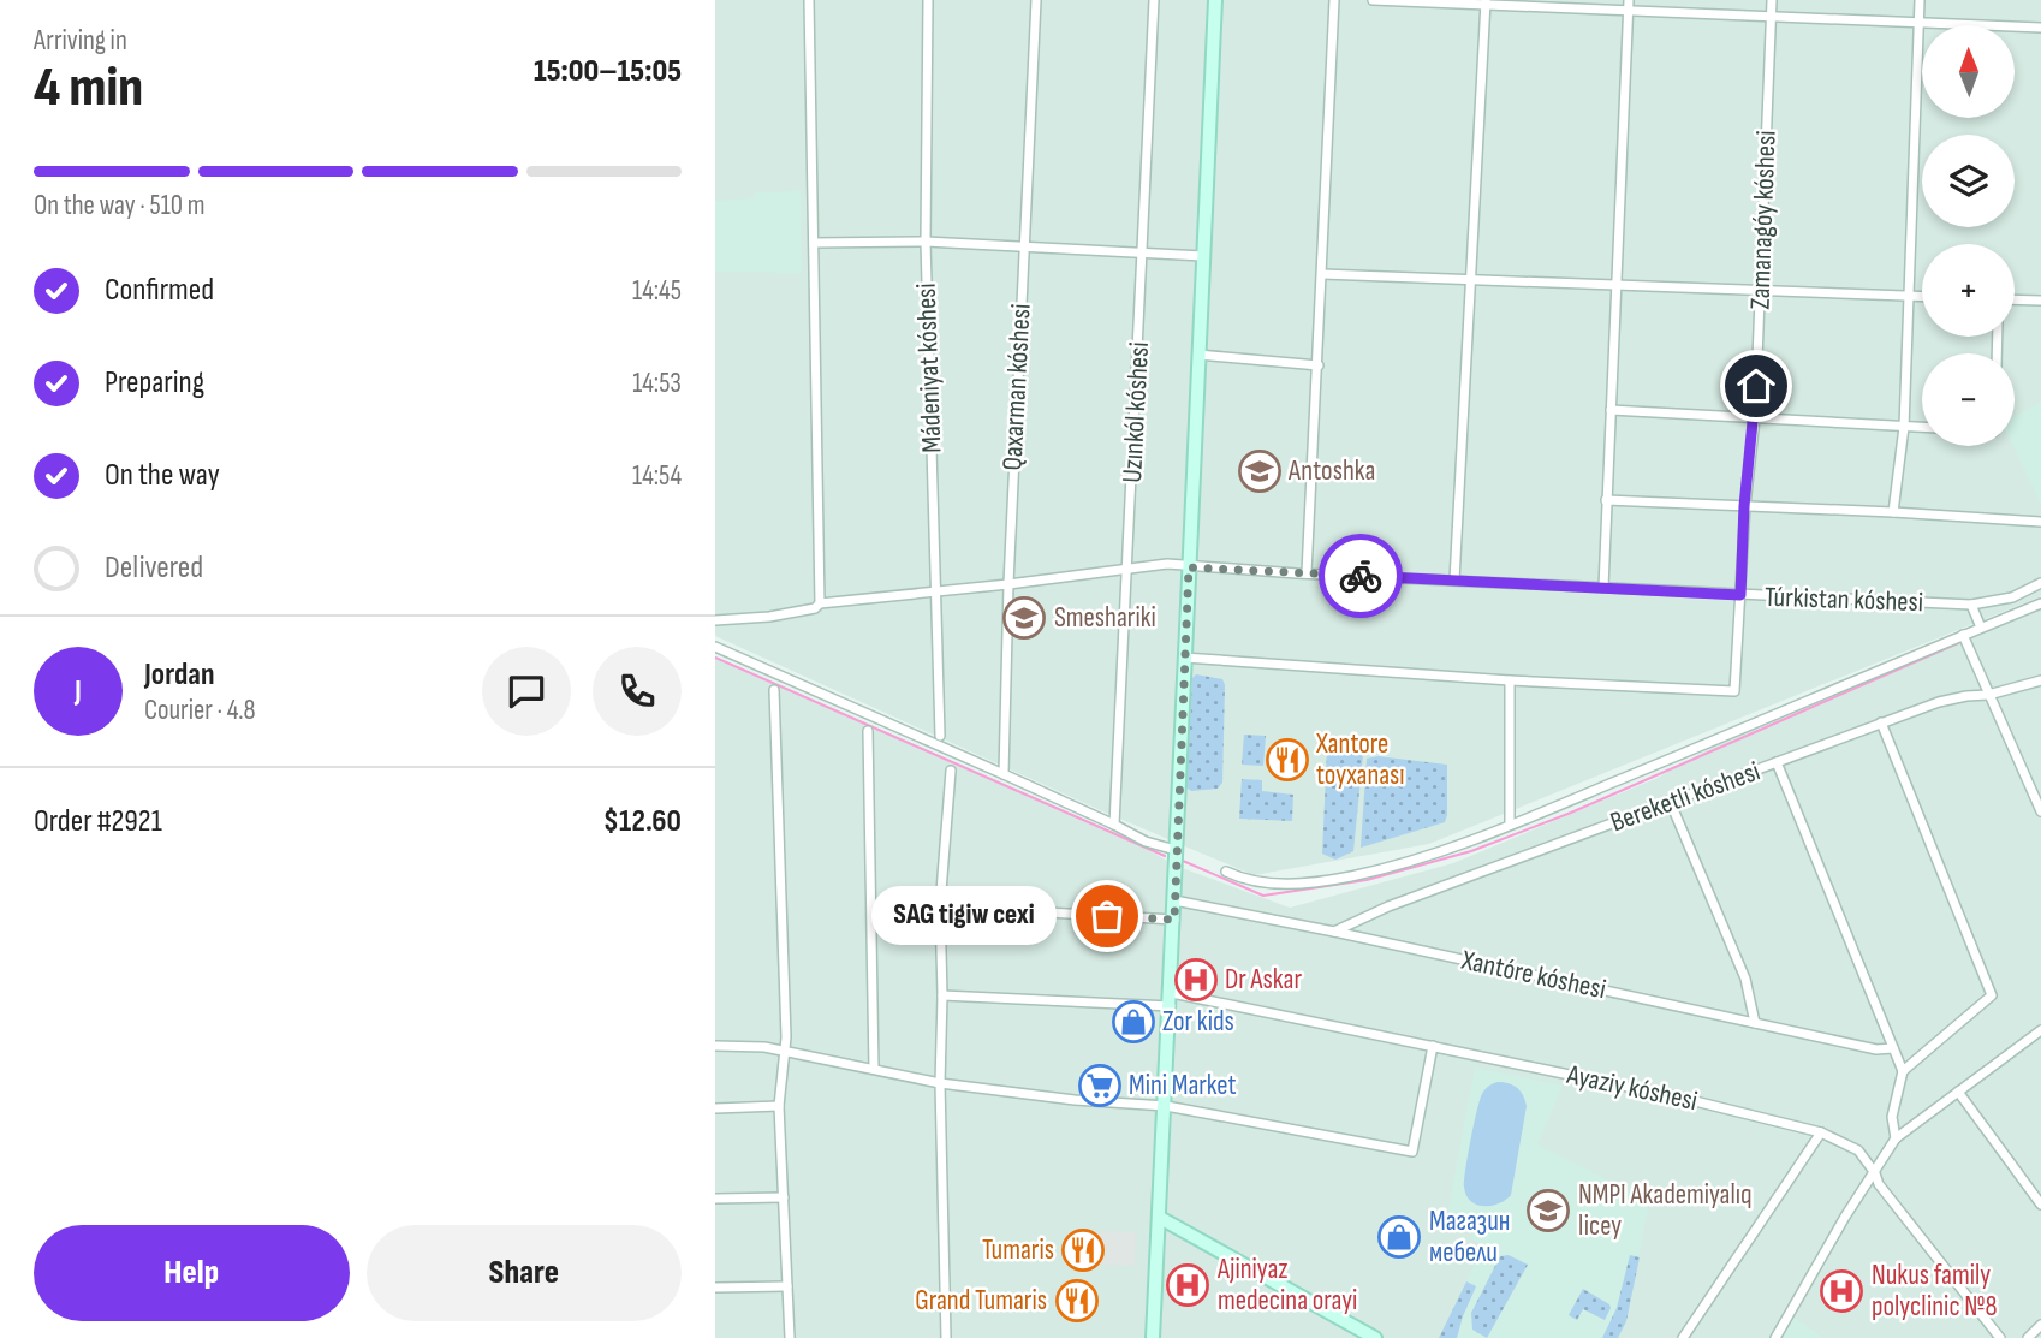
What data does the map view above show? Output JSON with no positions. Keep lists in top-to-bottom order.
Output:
{
  "streets": {
    "street": [
      "Zamanagóy kóshesi",
      "Mádeniyat kóshesi",
      "Qaxarman kóshesi",
      "Uzınkól kóshesi",
      "Túrkistan kóshesi",
      "Bereketli kóshesi",
      "Xantóre kóshesi",
      "Ayaziy kóshesi"
    ]
  },
  "crossings": [
    ["Zamanagóy kóshesi", "Túrkistan kóshesi"],
    ["Mádeniyat kóshesi", "Túrkistan kóshesi"],
    ["Qaxarman kóshesi", "Túrkistan kóshesi"],
    ["Uzınkól kóshesi", "Túrkistan kóshesi"],
    ["Bereketli kóshesi", "Xantóre kóshesi"]
  ],
  "places": {
    "school or university": ["Antoshka", "Smeshariki", "NMPI Akademiyalıq licey"],
    "restaurant": ["Xantore toyxanası", "Tumaris", "Grand Tumaris"],
    "other": ["SAG tigiw cexi"],
    "hospital": ["Dr Askar", "Ajiniyaz medecina orayi", "Nukus family polyclinic №8"],
    "shop": ["Zor kids", "Магазин мебели"],
    "supermarket": ["Mini Market"]
  },
  "north": "top",
  "page": {
    "heading": ["4 min", "Arriving in", "15:00–15:05"],
    "panel": [
      "Jordan",
      "Courier · 4.8",
      "Order #2921",
      "$12.60"
    ],
    "map_buttons": ["+", "−"],
    "bar": "On the way · 510 m",
    "list": [
      ["Confirmed", "14:45"],
      ["Preparing", "14:53"],
      ["On the way", "14:54"],
      "Delivered"
    ],
    "round": "J",
    "bubble": "SAG tigiw cexi",
    "buttons": ["Help", "Share"]
  }
}
